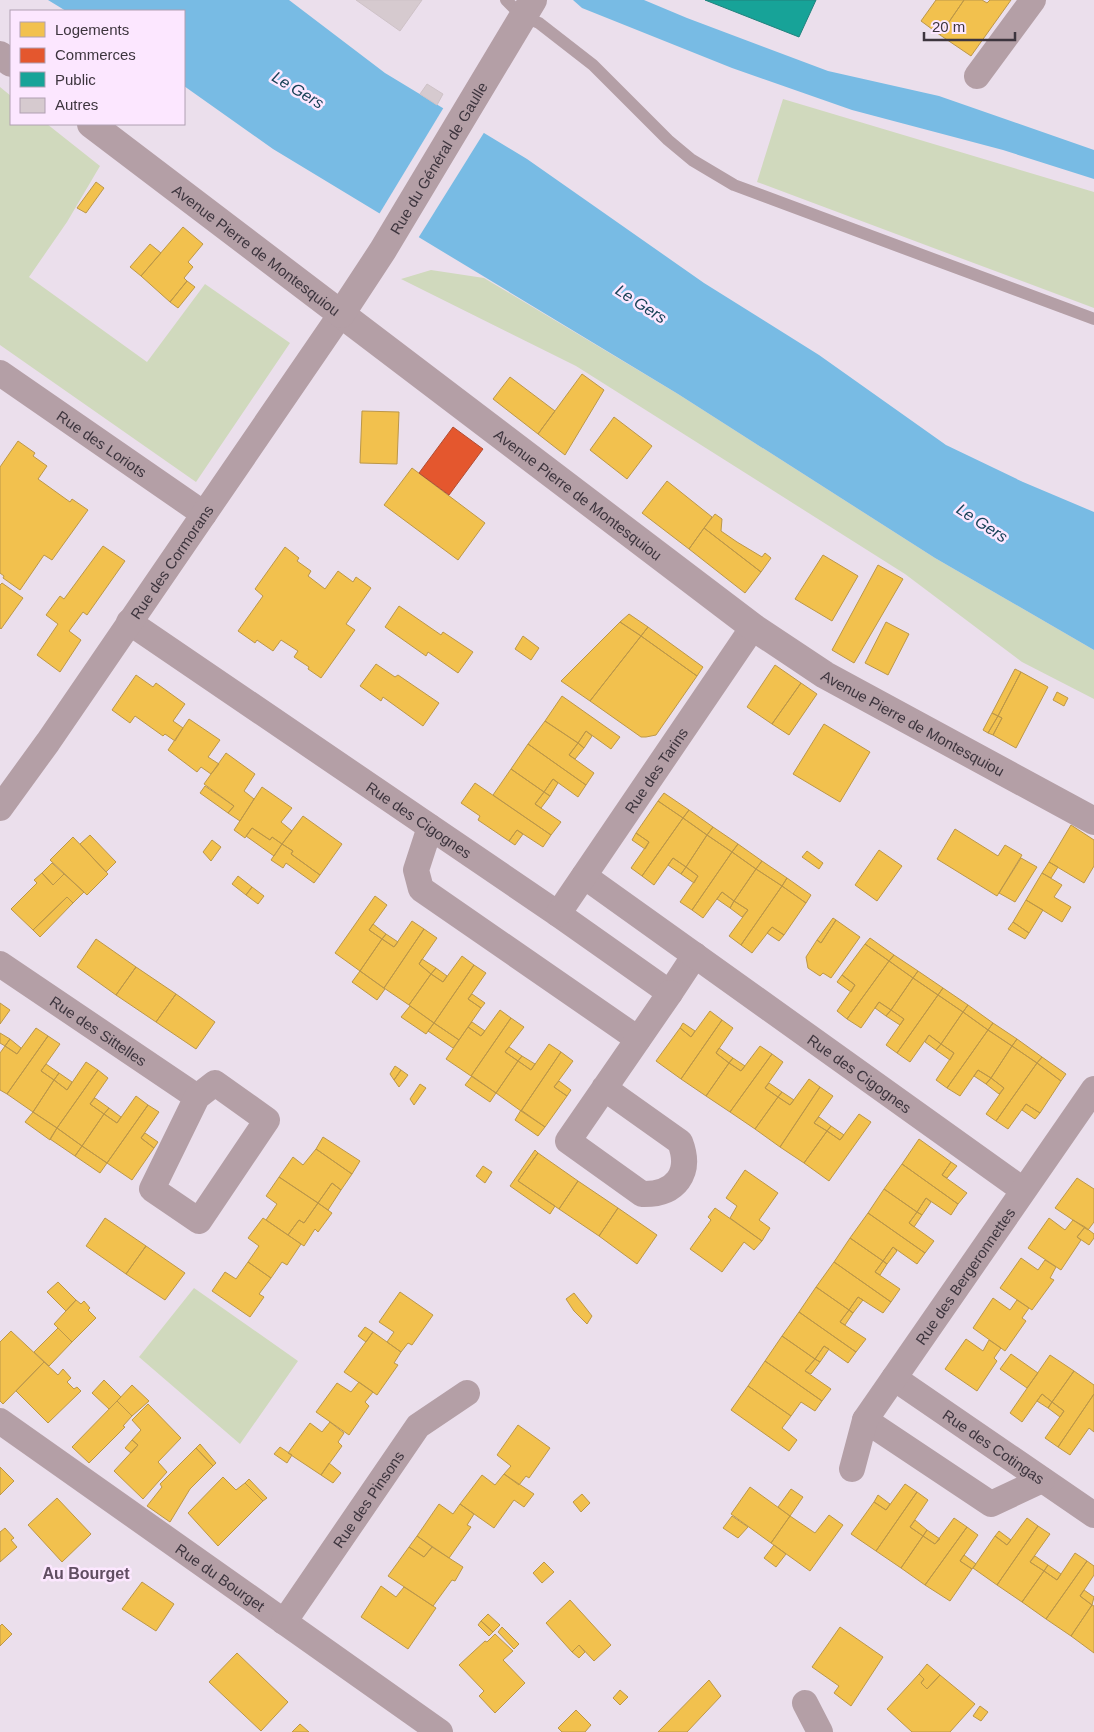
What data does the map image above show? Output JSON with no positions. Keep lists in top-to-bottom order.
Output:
{
  "streets": {
    "street": [
      "Rue du Général de Gaulle",
      "Avenue Pierre de Montesquiou",
      "Rue des Loriots",
      "Rue des Cormorans",
      "Rue des Tarins",
      "Rue des Cigognes",
      "Rue des Sittelles",
      "Rue des Bergeronnettes",
      "Rue des Cotingas",
      "Rue des Pinsons",
      "Rue du Bourget"
    ]
  },
  "crossings": [
    ["Rue du Général de Gaulle", "Avenue Pierre de Montesquiou"],
    ["Rue du Général de Gaulle", "Rue des Cormorans"],
    ["Avenue Pierre de Montesquiou", "Rue des Cormorans"],
    ["Avenue Pierre de Montesquiou", "Rue des Tarins"],
    ["Rue des Loriots", "Rue des Cormorans"],
    ["Rue des Cormorans", "Rue des Cigognes"],
    ["Rue des Tarins", "Rue des Cigognes"],
    ["Rue des Cigognes", "Rue des Bergeronnettes"],
    ["Rue des Bergeronnettes", "Rue des Cotingas"],
    ["Rue des Pinsons", "Rue du Bourget"]
  ],
  "districts": ["Au Bourget"],
  "water": ["Le Gers"],
  "legend": [
    "Logements",
    "Commerces",
    "Public",
    "Autres"
  ],
  "scale_bar": "20 m"
}
